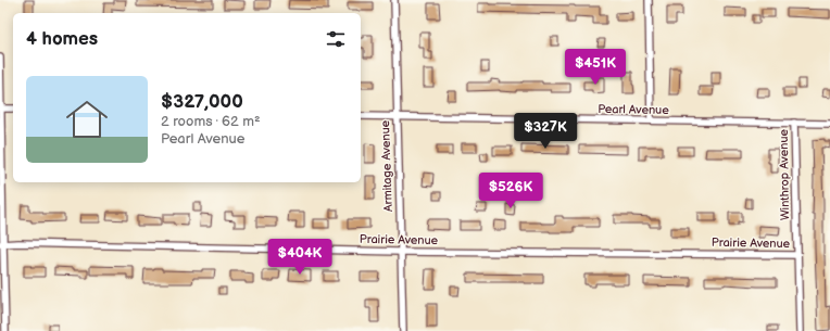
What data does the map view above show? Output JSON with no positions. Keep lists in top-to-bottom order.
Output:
{
  "streets": {
    "street": [
      "Pearl Avenue",
      "Armitage Avenue",
      "Winthrop Avenue",
      "Prairie Avenue"
    ]
  },
  "crossings": [
    ["Pearl Avenue", "Armitage Avenue"],
    ["Pearl Avenue", "Winthrop Avenue"],
    ["Armitage Avenue", "Prairie Avenue"],
    ["Winthrop Avenue", "Prairie Avenue"]
  ],
  "page": {
    "heading": "4 homes",
    "price": [
      "$451K",
      "$327K",
      "$526K",
      "$404K"
    ],
    "list": [
      {
        "name": "$327,000",
        "note": "2 rooms · 62 m² · Pearl Avenue"
      }
    ]
  }
}
